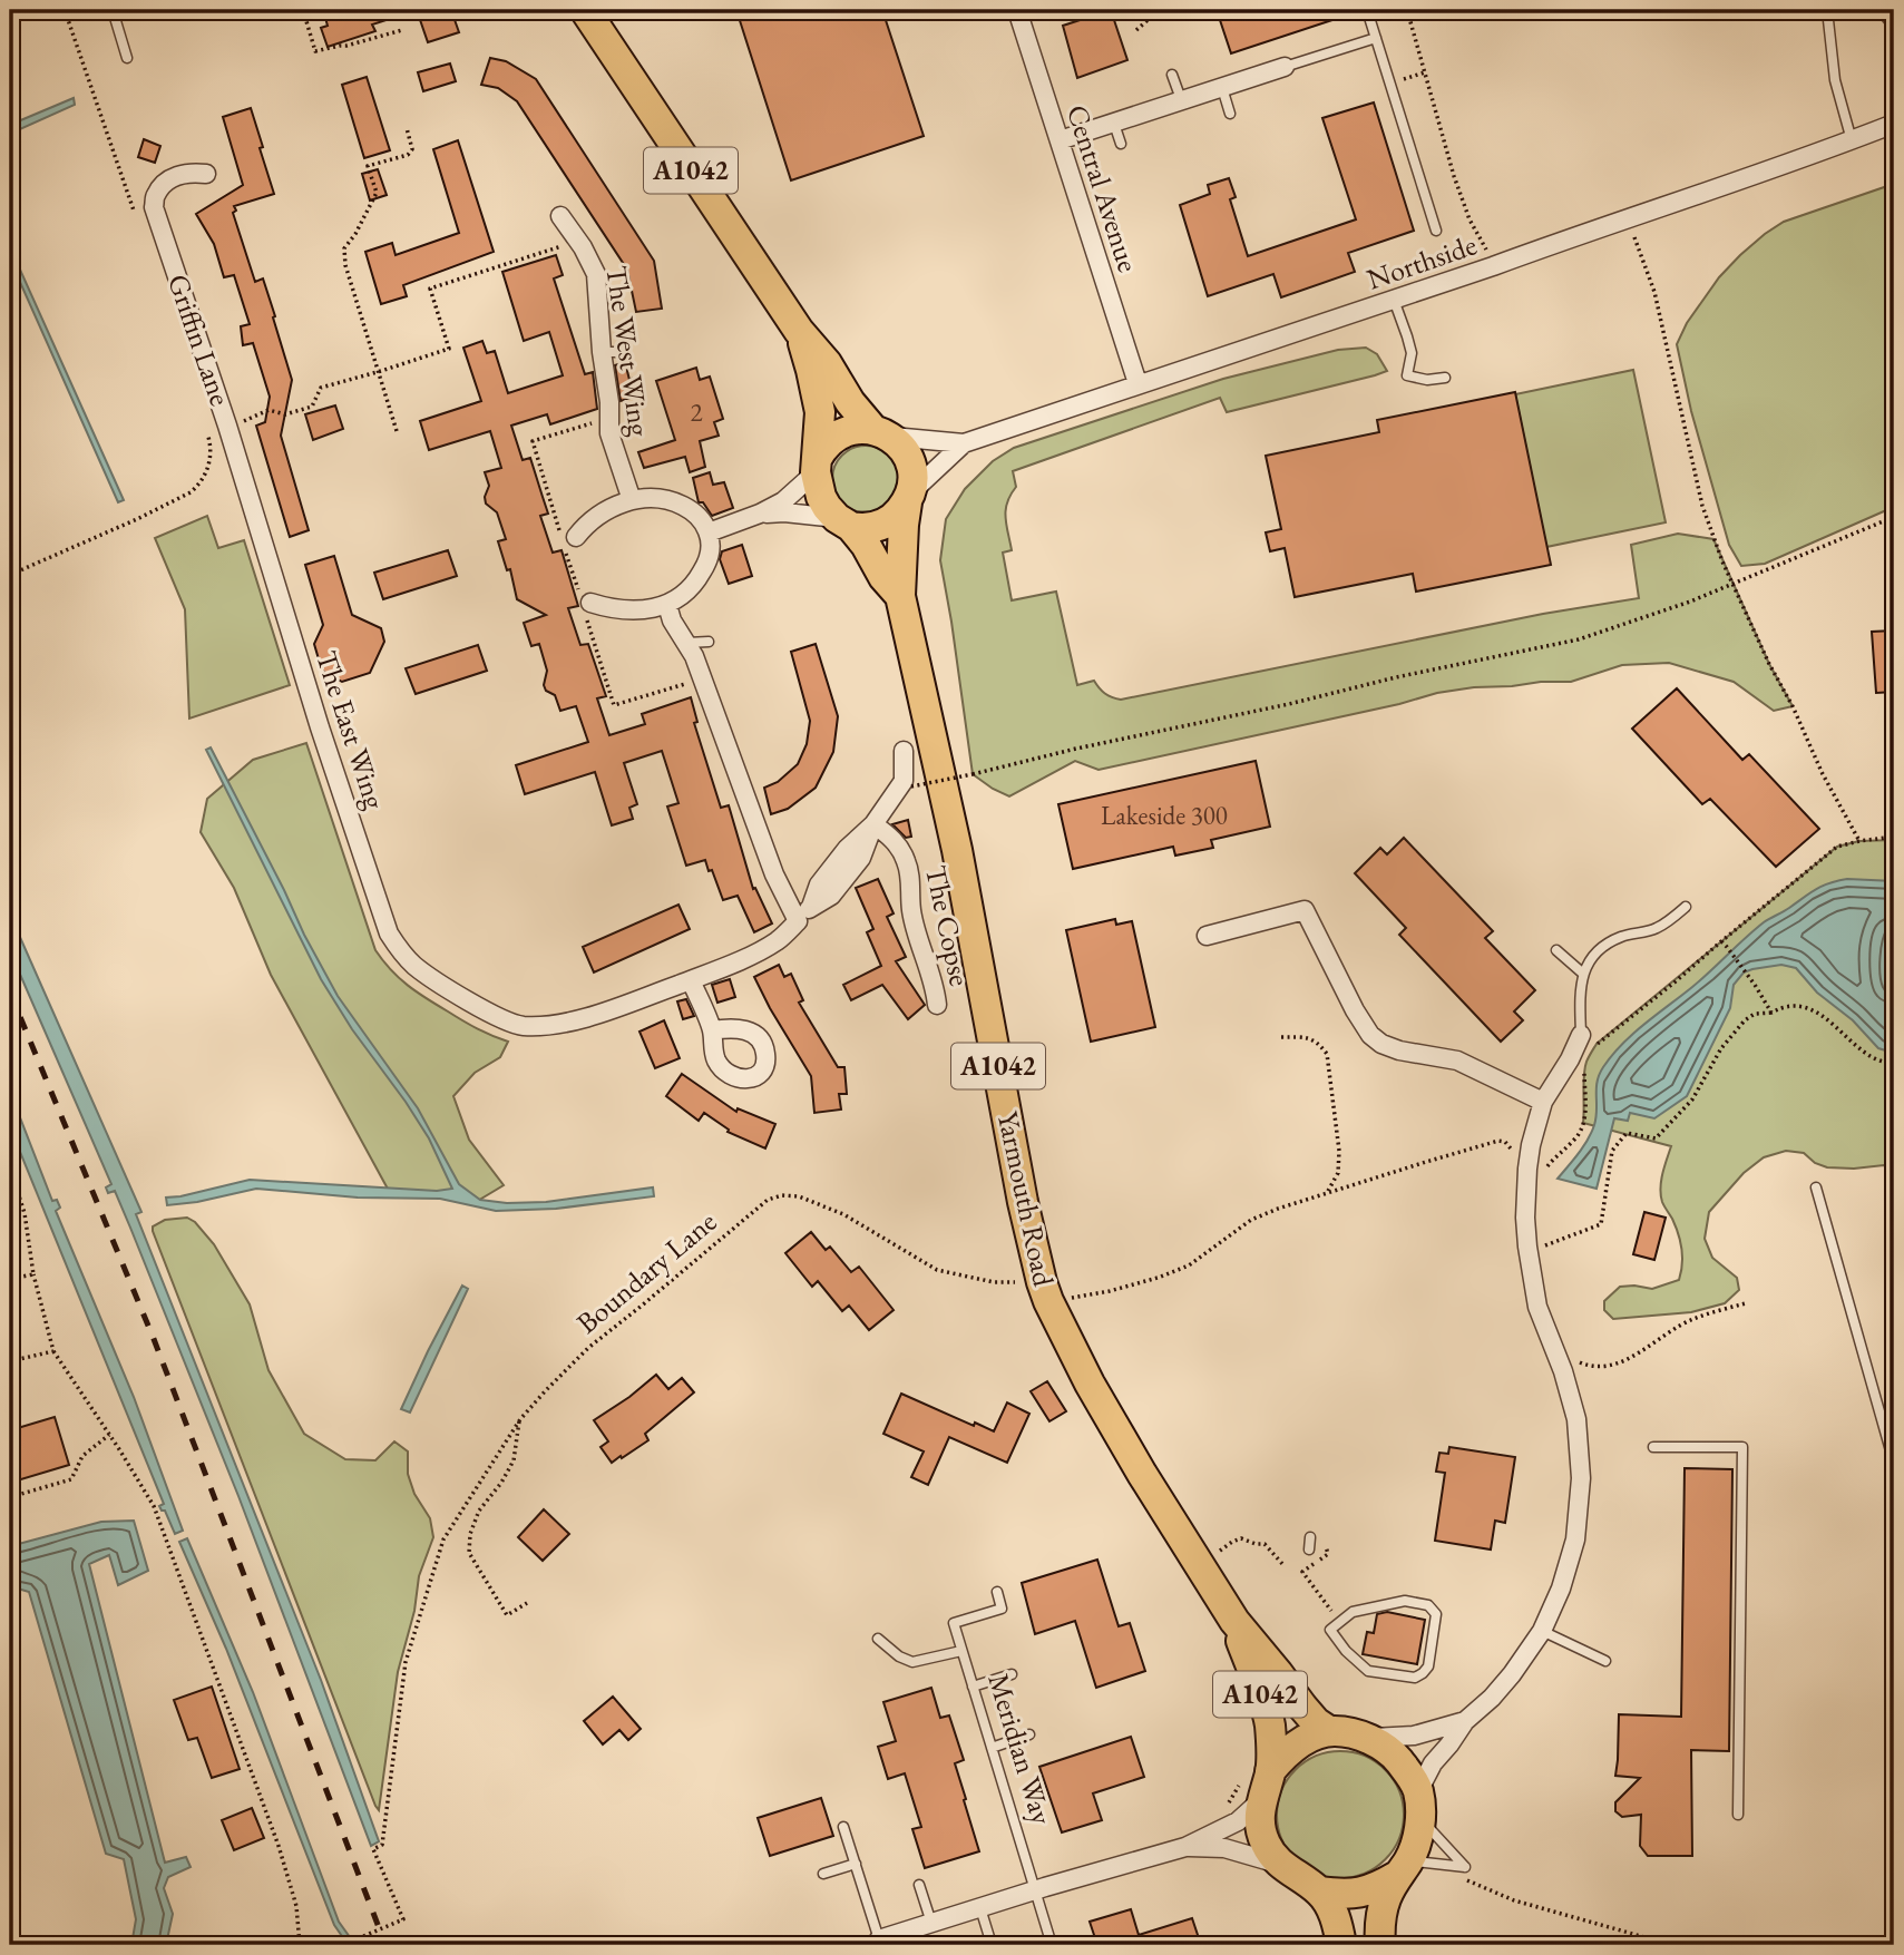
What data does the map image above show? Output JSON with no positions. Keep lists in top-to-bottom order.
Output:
{
  "streets": {
    "highway": ["A1042", "Yarmouth Road"],
    "street": [
      "Central Avenue",
      "Northside",
      "The West Wing",
      "The East Wing",
      "The Copse"
    ],
    "lane": ["Meridian Way"],
    "path": ["Griffin Lane", "Boundary Lane"]
  },
  "crossings": [
    ["Central Avenue", "Northside"],
    ["Northside", "Yarmouth Road"],
    ["Yarmouth Road", "Boundary Lane"]
  ],
  "house_numbers": ["2", "Lakeside 300"]
}
